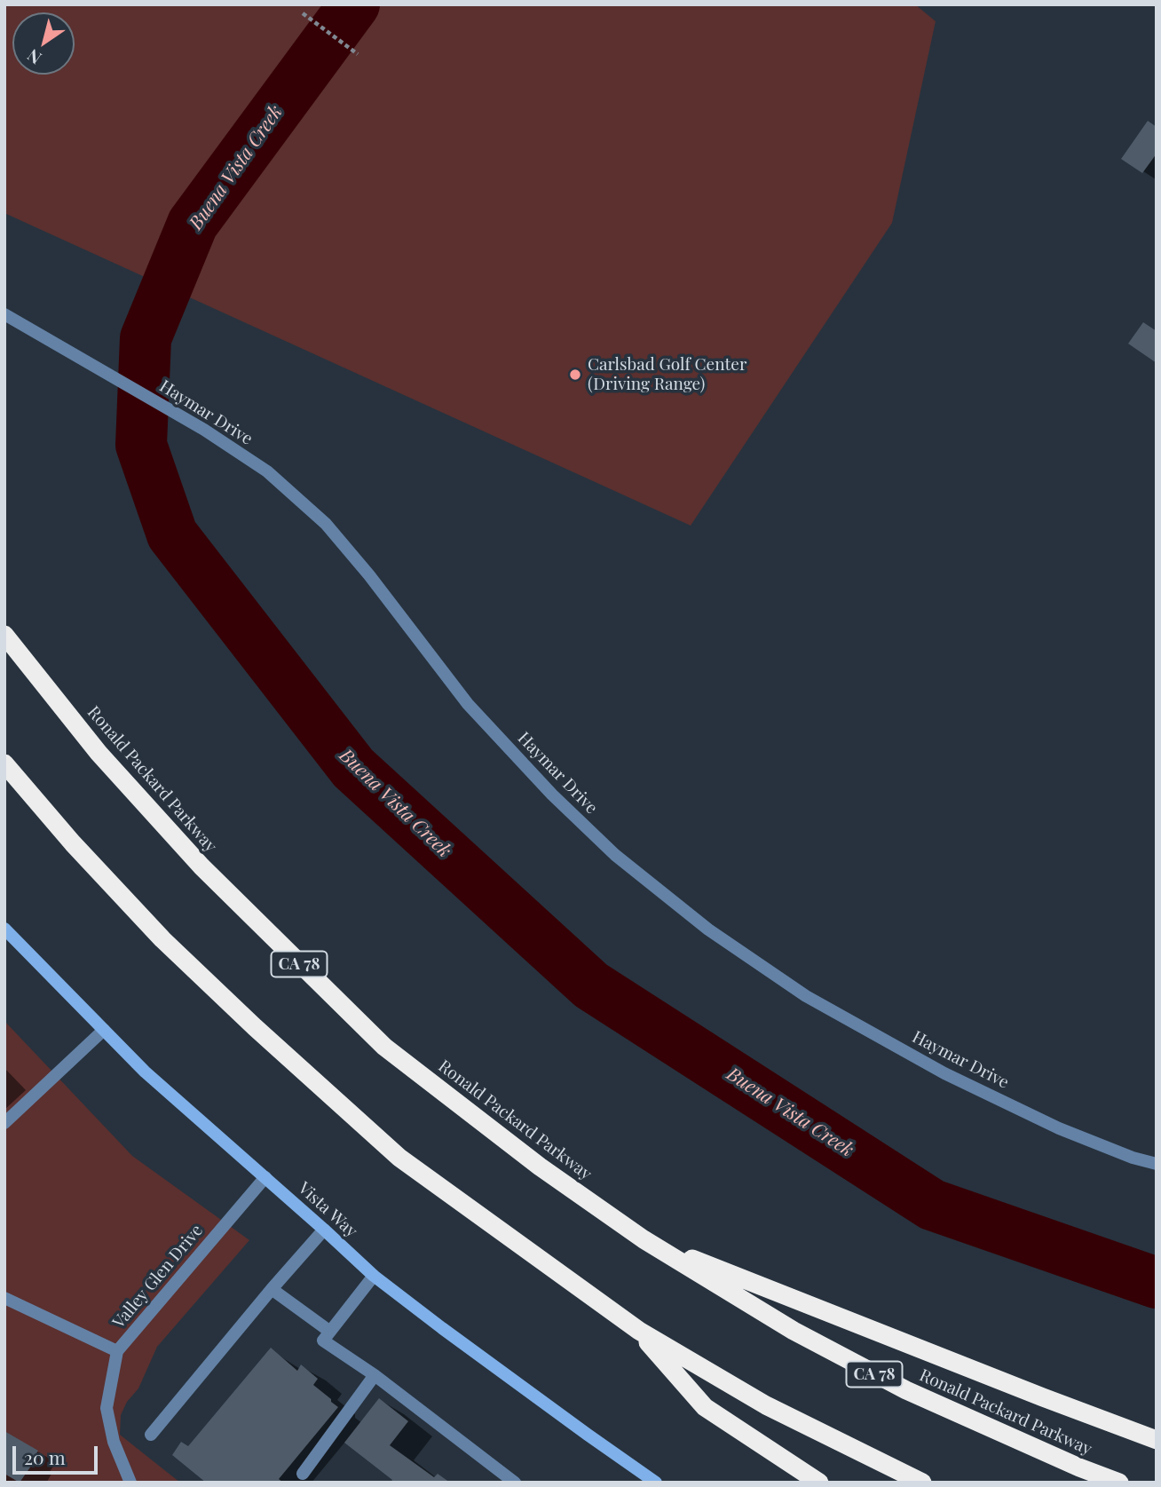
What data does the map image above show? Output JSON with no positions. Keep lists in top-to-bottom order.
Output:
{
  "streets": {
    "highway": ["Ronald Packard Parkway", "CA 78"],
    "main road": ["Vista Way"],
    "street": ["Haymar Drive", "Valley Glen Drive"]
  },
  "crossings": [
    ["Vista Way", "Valley Glen Drive"]
  ],
  "water": ["Buena Vista Creek"],
  "places": ["Carlsbad Golf Center (Driving Range)"],
  "scale_bar": "20 m",
  "north": "bottom left"
}
